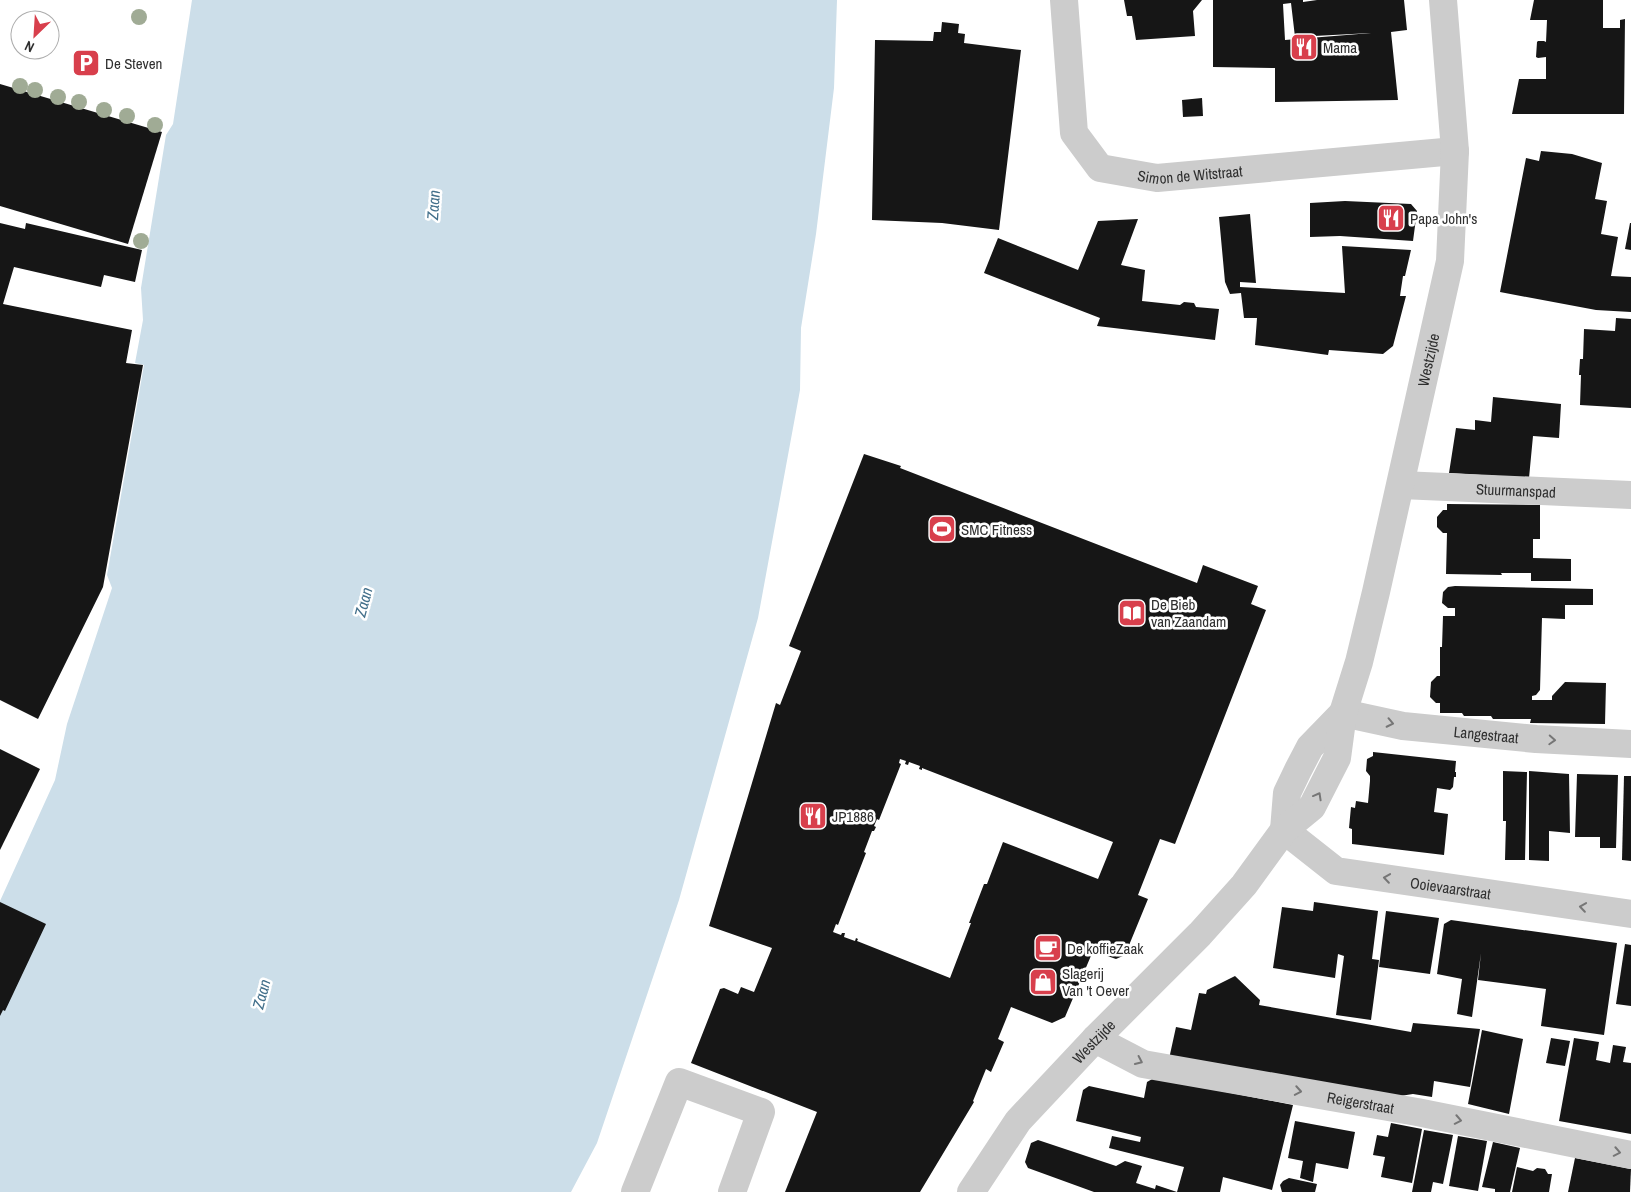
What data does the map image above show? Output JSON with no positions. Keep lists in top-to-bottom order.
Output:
{
  "streets": {
    "street": [
      "Simon de Witstraat",
      "Westzijde",
      "Stuurmanspad",
      "Langestraat",
      "Ooievaarstraat",
      "Reigerstraat"
    ]
  },
  "crossings": [
    ["Simon de Witstraat", "Westzijde"],
    ["Westzijde", "Stuurmanspad"],
    ["Westzijde", "Langestraat"],
    ["Westzijde", "Ooievaarstraat"],
    ["Westzijde", "Reigerstraat"]
  ],
  "one_way": ["Langestraat", "Ooievaarstraat", "Reigerstraat"],
  "water": ["Zaan"],
  "places": {
    "restaurant": ["Mama", "Papa John's", "JP1886"],
    "parking": ["De Steven"],
    "sports": ["SMC Fitness"],
    "library": ["De Bieb van Zaandam"],
    "cafe": ["De koffieZaak"],
    "shop": ["Slagerij Van 't Oever"]
  },
  "north": "bottom left"
}
